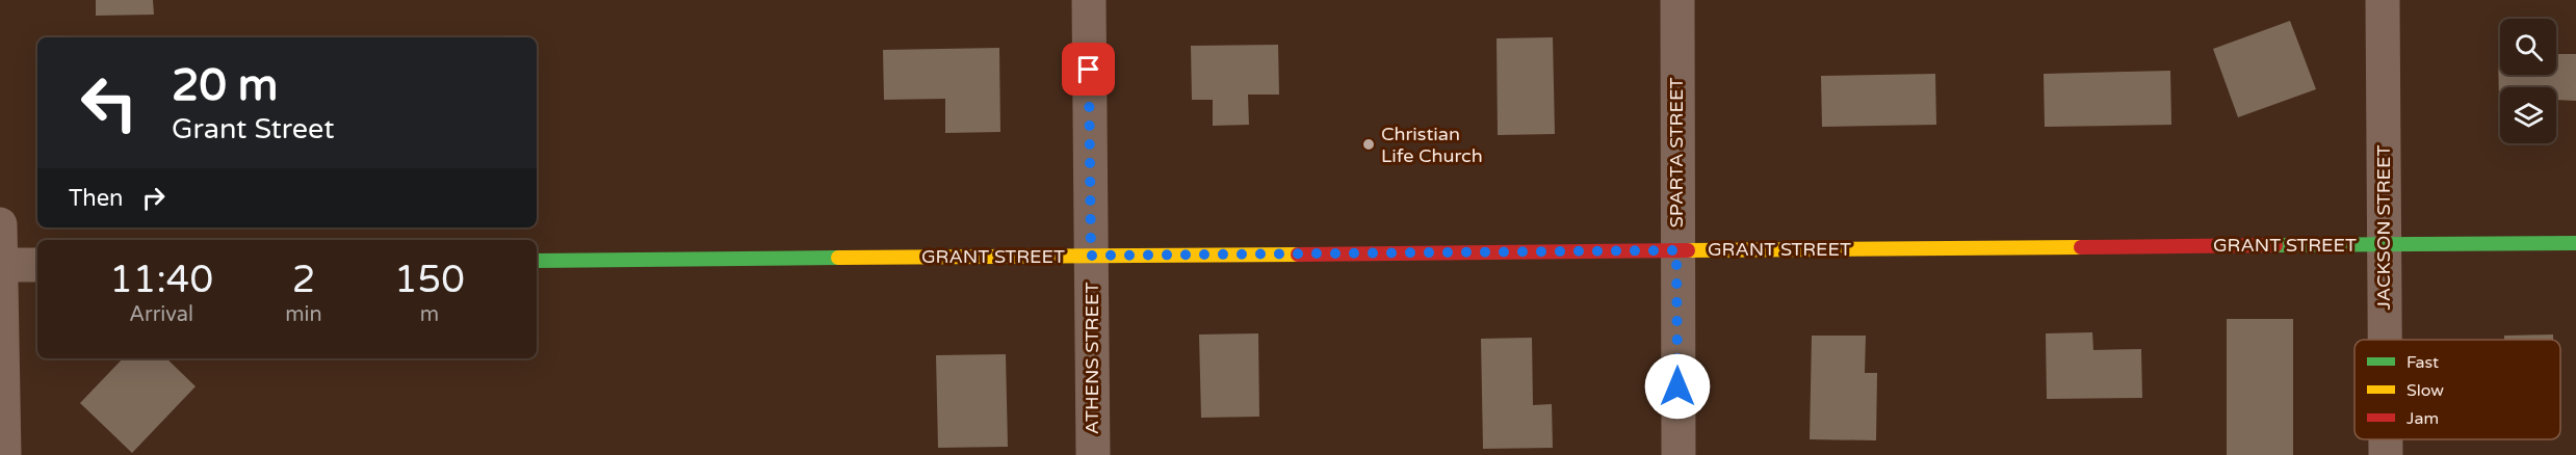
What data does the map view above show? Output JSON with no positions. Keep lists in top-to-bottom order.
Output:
{
  "streets": {
    "street": [
      "SPARTA STREET",
      "JACKSON STREET",
      "GRANT STREET",
      "ATHENS STREET"
    ]
  },
  "crossings": [
    ["SPARTA STREET", "GRANT STREET"],
    ["JACKSON STREET", "GRANT STREET"],
    ["GRANT STREET", "ATHENS STREET"]
  ],
  "places": ["Christian Life Church"],
  "legend": ["Fast", "Slow", "Jam"],
  "page": {
    "turn": ["20 m", "Grant Street"],
    "then": "Then",
    "eta": [
      "11:40",
      "Arrival",
      "2",
      "min",
      "150",
      "m"
    ]
  }
}
